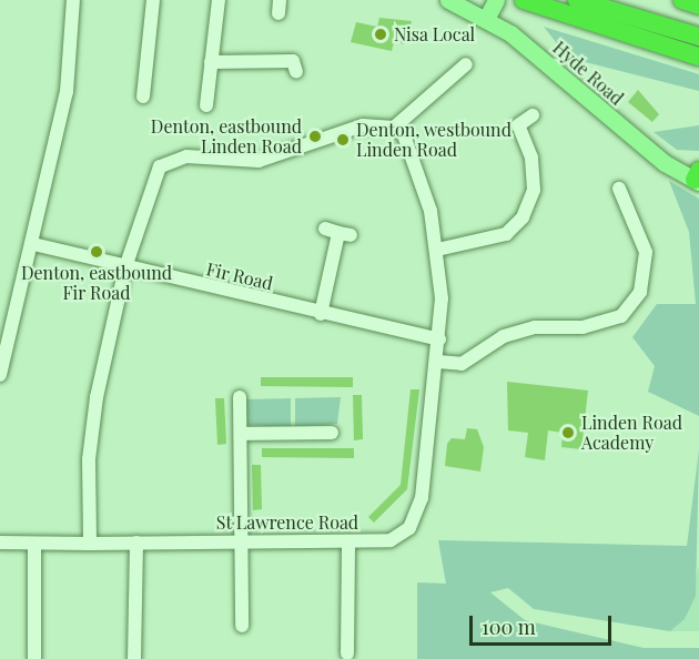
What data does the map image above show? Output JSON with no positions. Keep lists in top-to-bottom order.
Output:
{
  "streets": {
    "main road": ["Hyde Road"],
    "street": ["Fir Road", "St Lawrence Road"]
  },
  "crossings": [
    ["Fir Road", "St Lawrence Road"]
  ],
  "places": [
    "Nisa Local",
    "Denton, eastbound Linden Road",
    "Denton, westbound Linden Road",
    "Denton, eastbound Fir Road",
    "Linden Road Academy"
  ],
  "scale_bar": "100 m"
}
